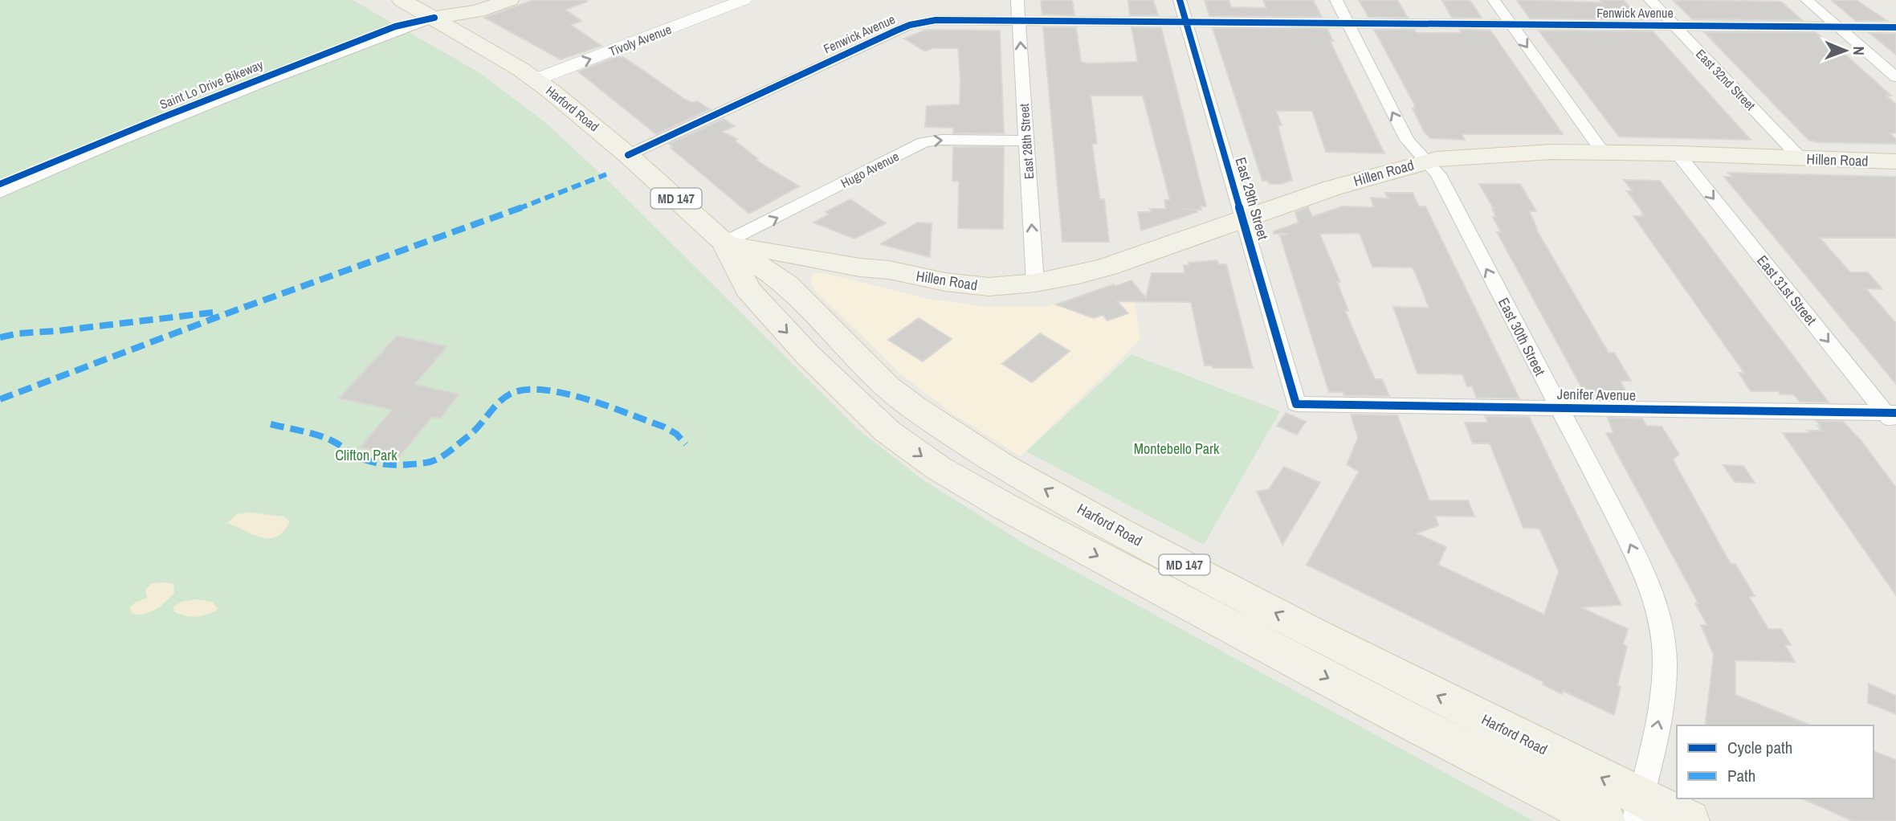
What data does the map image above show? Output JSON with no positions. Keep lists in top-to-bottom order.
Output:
{
  "streets": {
    "main road": ["Harford Road", "Hillen Road", "MD 147"],
    "street": [
      "Fenwick Avenue",
      "Tivoly Avenue",
      "East 32nd Street",
      "East 28th Street",
      "Hugo Avenue",
      "East 29th Street",
      "East 31st Street",
      "East 30th Street",
      "Jenifer Avenue"
    ],
    "cycle path": ["Saint Lo Drive Bikeway"]
  },
  "crossings": [
    ["Fenwick Avenue", "East 32nd Street"],
    ["Fenwick Avenue", "Harford Road"],
    ["Fenwick Avenue", "East 28th Street"],
    ["Fenwick Avenue", "East 29th Street"],
    ["Fenwick Avenue", "East 30th Street"],
    ["Tivoly Avenue", "Harford Road"],
    ["East 32nd Street", "Hillen Road"],
    ["Harford Road", "Hillen Road"],
    ["Harford Road", "Hugo Avenue"],
    ["Harford Road", "East 30th Street"],
    ["East 28th Street", "Hillen Road"],
    ["East 28th Street", "Hugo Avenue"],
    ["Hillen Road", "Hugo Avenue"],
    ["Hillen Road", "East 29th Street"],
    ["Hillen Road", "East 31st Street"],
    ["Hillen Road", "East 30th Street"],
    ["East 29th Street", "Jenifer Avenue"],
    ["East 31st Street", "Jenifer Avenue"],
    ["East 30th Street", "Jenifer Avenue"]
  ],
  "one_way": [
    "Tivoly Avenue",
    "East 28th Street",
    "Hugo Avenue",
    "East 31st Street",
    "East 30th Street"
  ],
  "parks": ["Montebello Park", "Clifton Park"],
  "legend": ["Cycle path", "Path"],
  "north": "right"
}
